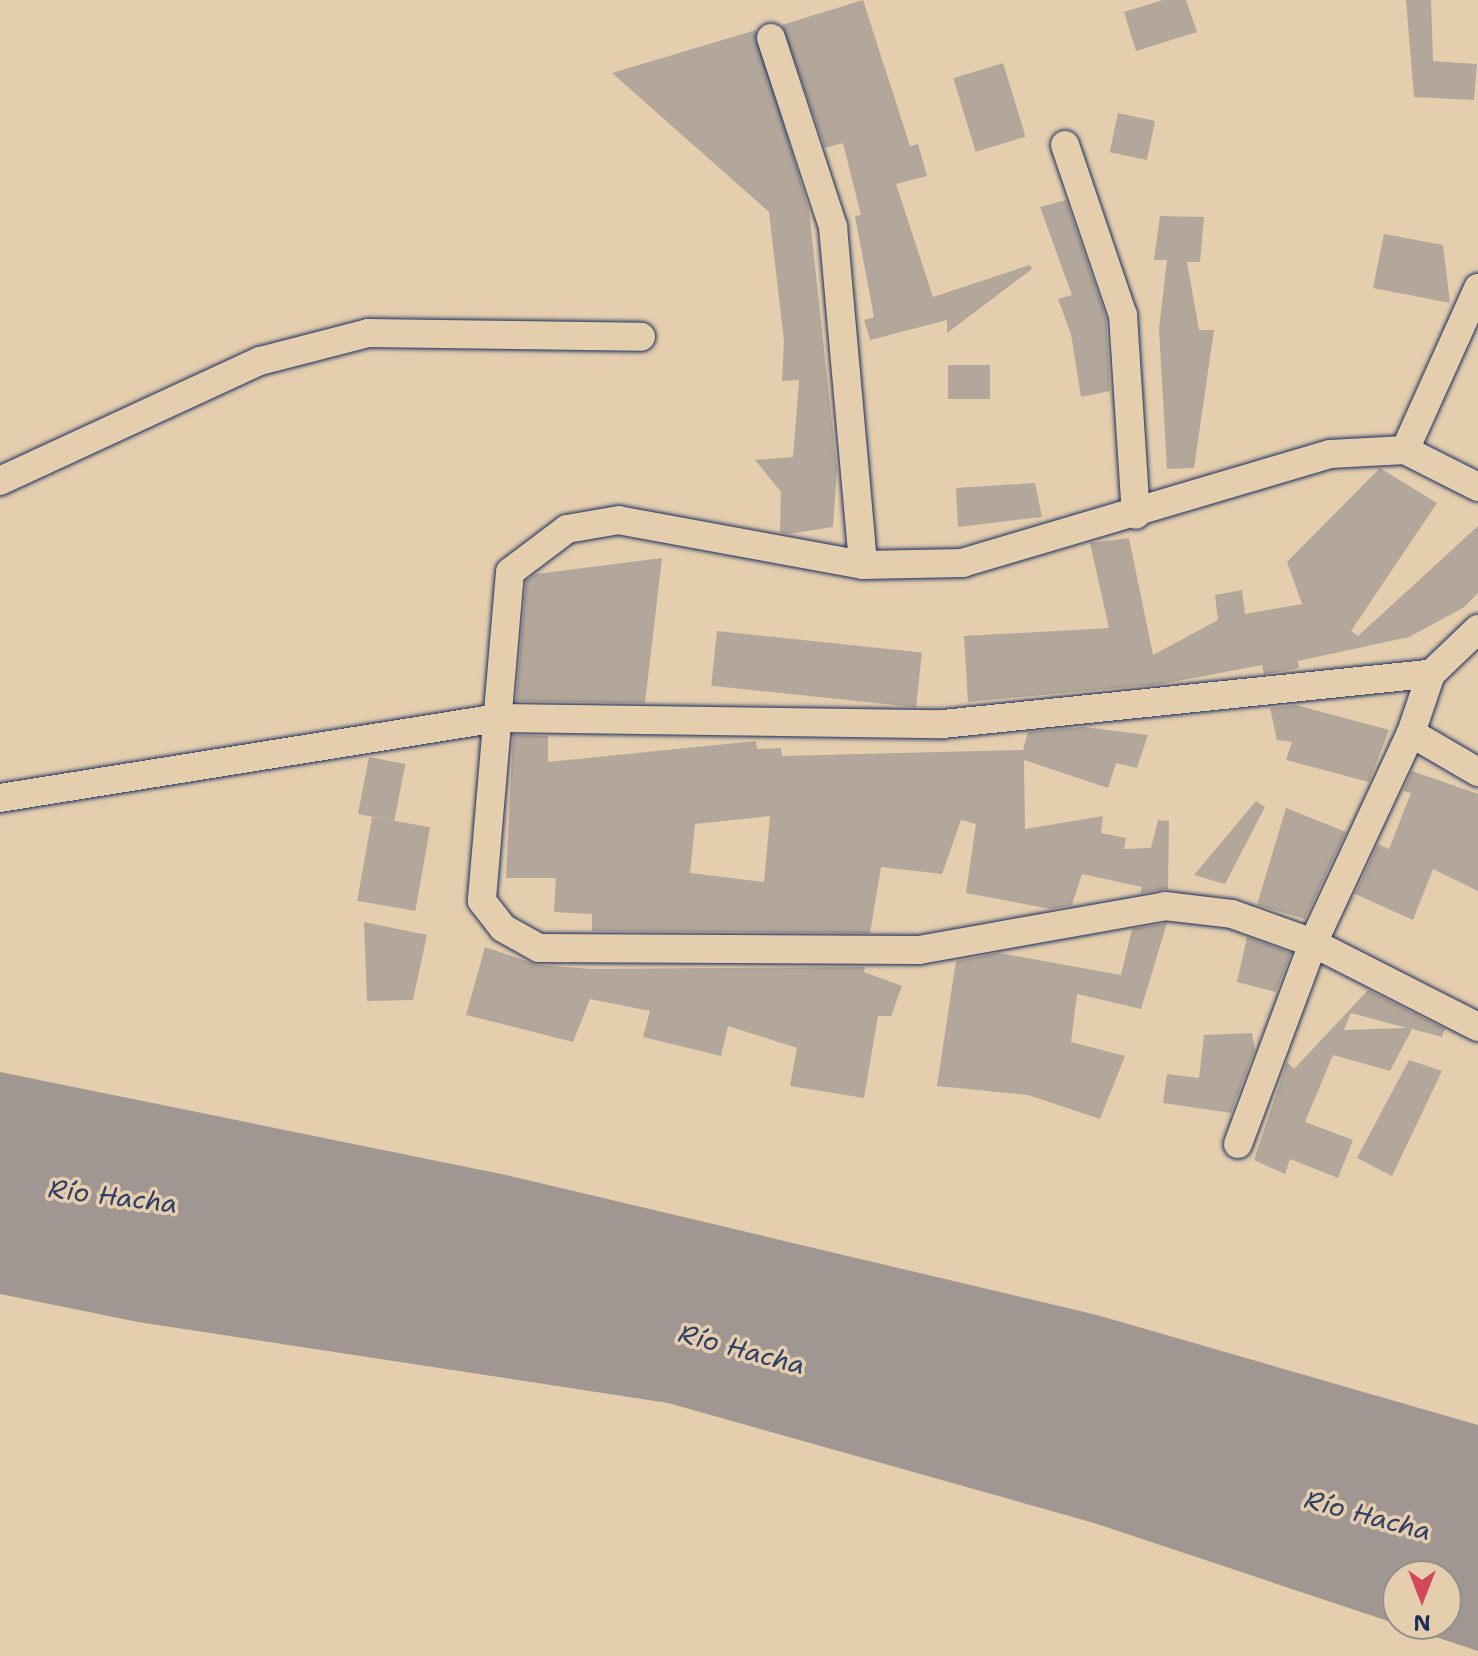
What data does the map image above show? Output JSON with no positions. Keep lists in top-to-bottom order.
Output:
{
  "water": ["Río Hacha"],
  "north": "bottom"
}
